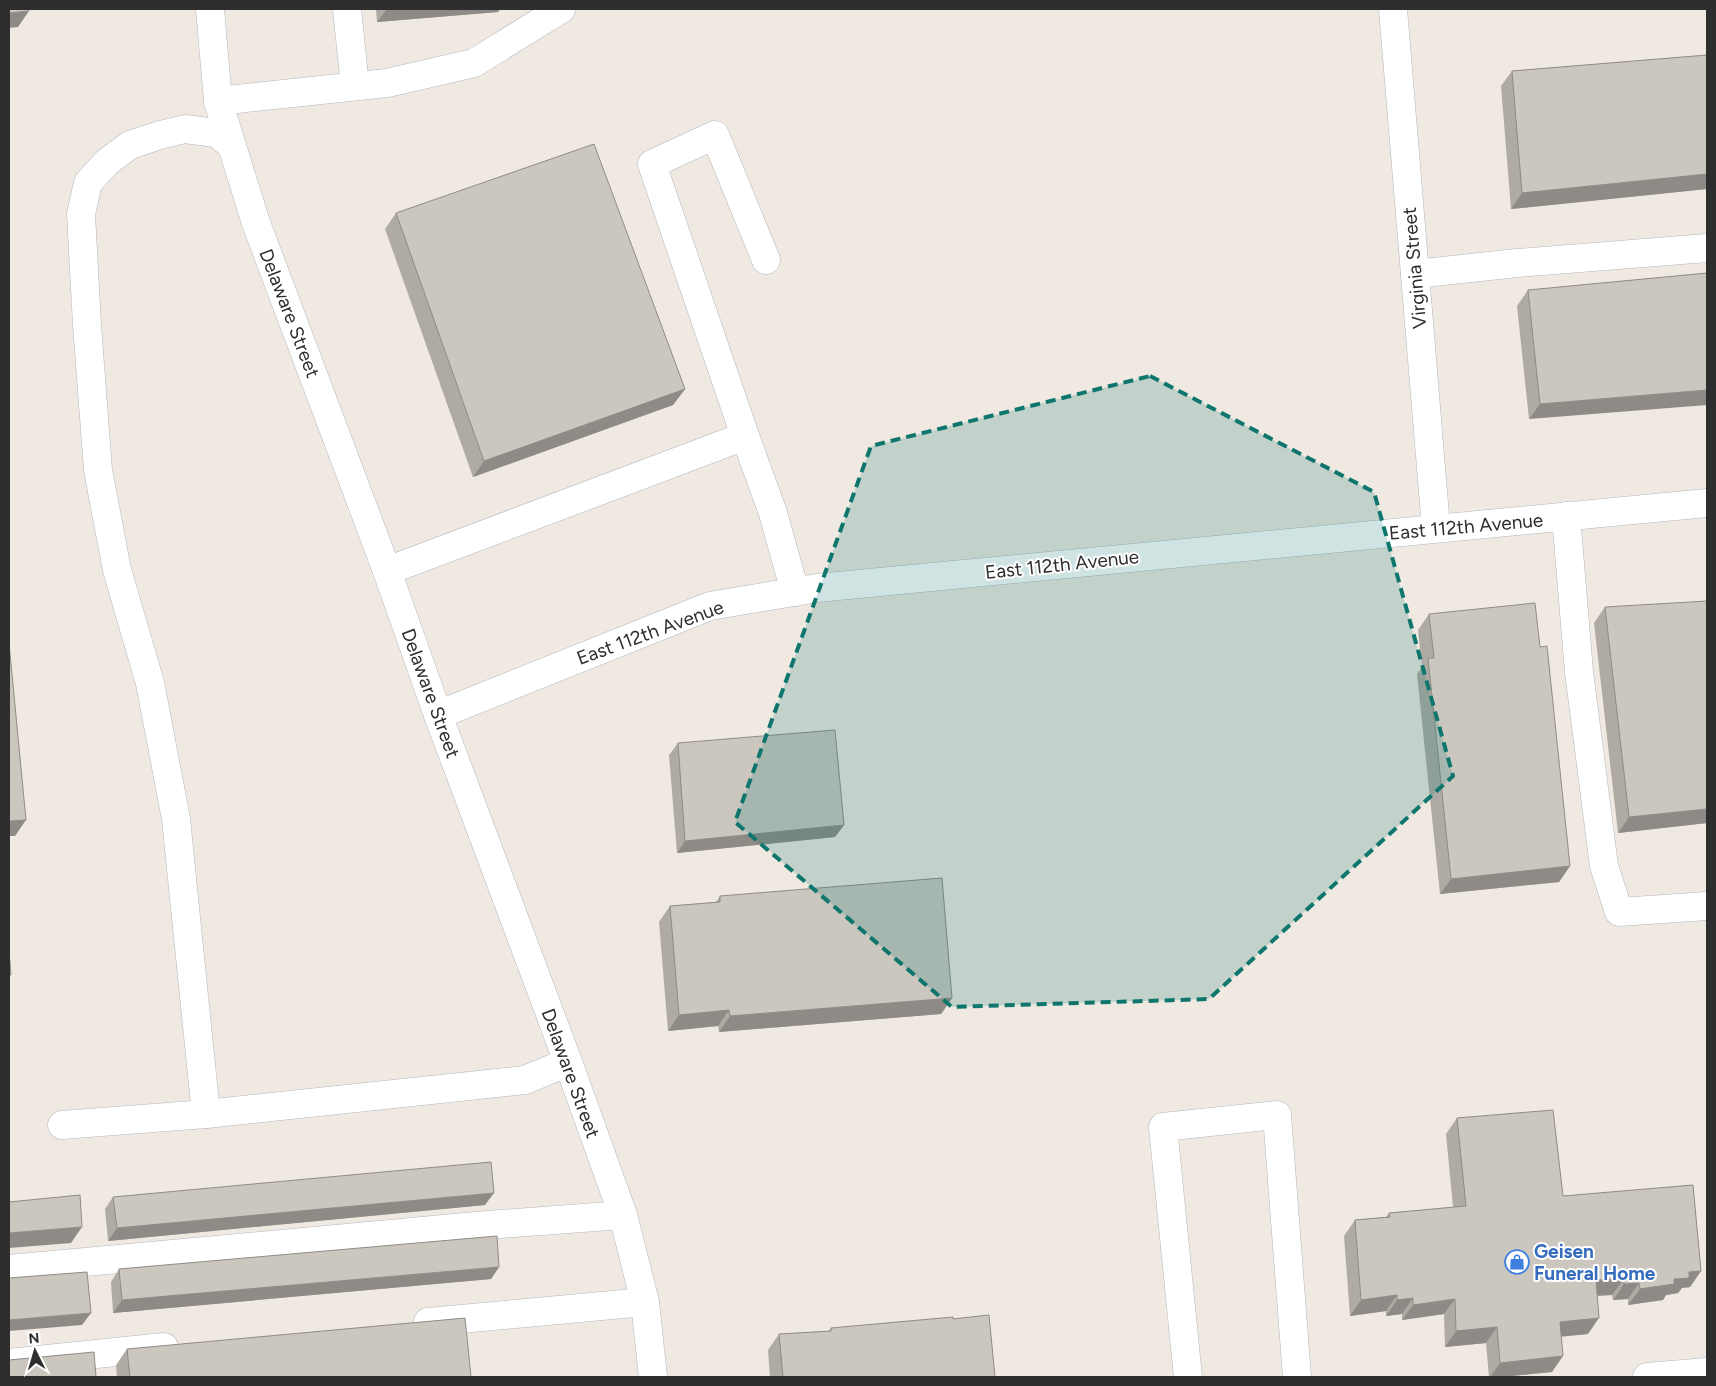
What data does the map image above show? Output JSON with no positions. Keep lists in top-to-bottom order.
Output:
{
  "streets": {
    "street": ["Virginia Street", "Delaware Street", "East 112th Avenue"]
  },
  "crossings": [
    ["Virginia Street", "East 112th Avenue"],
    ["Delaware Street", "East 112th Avenue"]
  ],
  "places": {
    "shop": ["Geisen Funeral Home"]
  },
  "north": "top"
}
